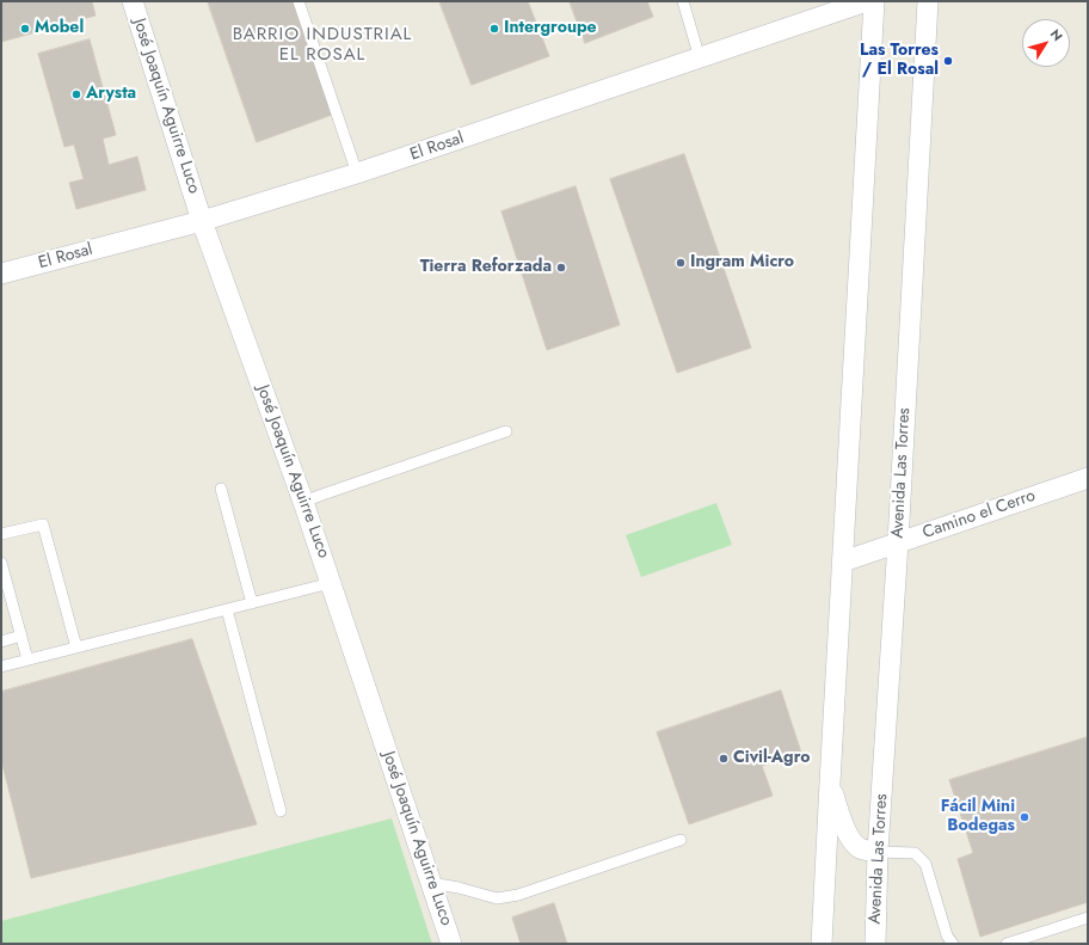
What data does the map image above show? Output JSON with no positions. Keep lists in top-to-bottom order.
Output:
{
  "streets": {
    "street": [
      "José Joaquín Aguirre Luco",
      "El Rosal",
      "Avenida Las Torres",
      "Camino el Cerro"
    ]
  },
  "crossings": [
    ["José Joaquín Aguirre Luco", "El Rosal"],
    ["Avenida Las Torres", "Camino el Cerro"]
  ],
  "districts": ["BARRIO INDUSTRIAL EL ROSAL"],
  "places": [
    "Mobel",
    "Intergroupe",
    "Las Torres / El Rosal",
    "Arysta",
    "Ingram Micro",
    "Tierra Reforzada",
    "Civil-Agro",
    "Fácil Mini Bodegas"
  ],
  "north": "top right"
}
